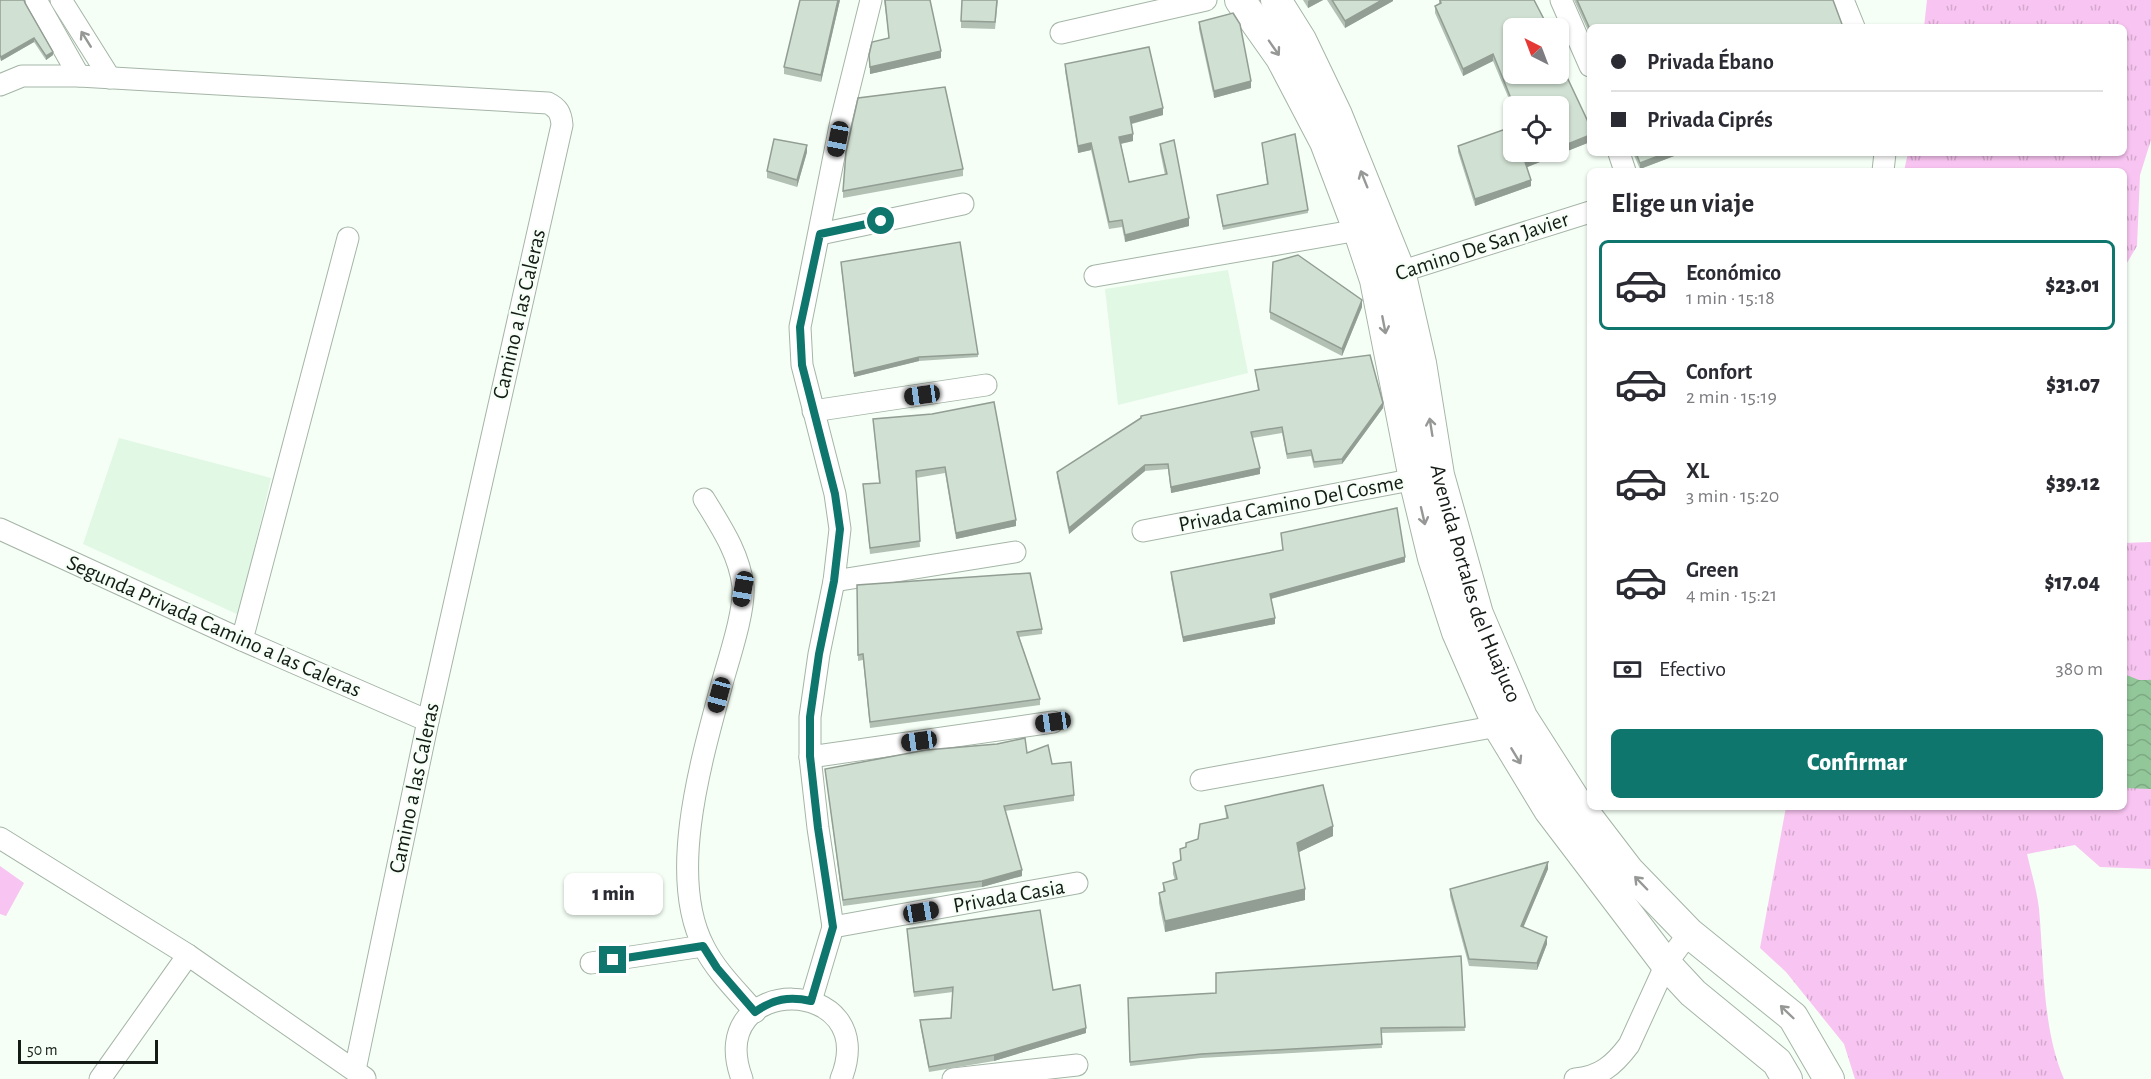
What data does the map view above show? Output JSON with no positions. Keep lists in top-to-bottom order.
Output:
{
  "streets": {
    "street": [
      "Camino De San Javier",
      "Camino a las Caleras",
      "Privada Camino Del Cosme",
      "Avenida Portales del Huajuco",
      "Segunda Privada Camino a las Caleras",
      "Privada Casia"
    ]
  },
  "crossings": [
    ["Camino De San Javier", "Avenida Portales del Huajuco"],
    ["Camino a las Caleras", "Segunda Privada Camino a las Caleras"],
    ["Privada Camino Del Cosme", "Avenida Portales del Huajuco"]
  ],
  "scale_bar": "50 m",
  "north": "top left",
  "page": {
    "banner": ["Privada Ébano", "Privada Ciprés"],
    "heading": "Elige un viaje",
    "list": [
      {
        "name": "Económico",
        "note": "1 min · 15:18",
        "value": "$23.01"
      },
      {
        "name": "Confort",
        "note": "2 min · 15:19",
        "value": "$31.07"
      },
      {
        "name": "XL",
        "note": "3 min · 15:20",
        "value": "$39.12"
      },
      {
        "name": "Green",
        "note": "4 min · 15:21",
        "value": "$17.04"
      }
    ],
    "pay": ["Efectivo", "380 m"],
    "buttons": "Confirmar",
    "bubble": "1 min",
    "scale": "50 m"
  }
}
